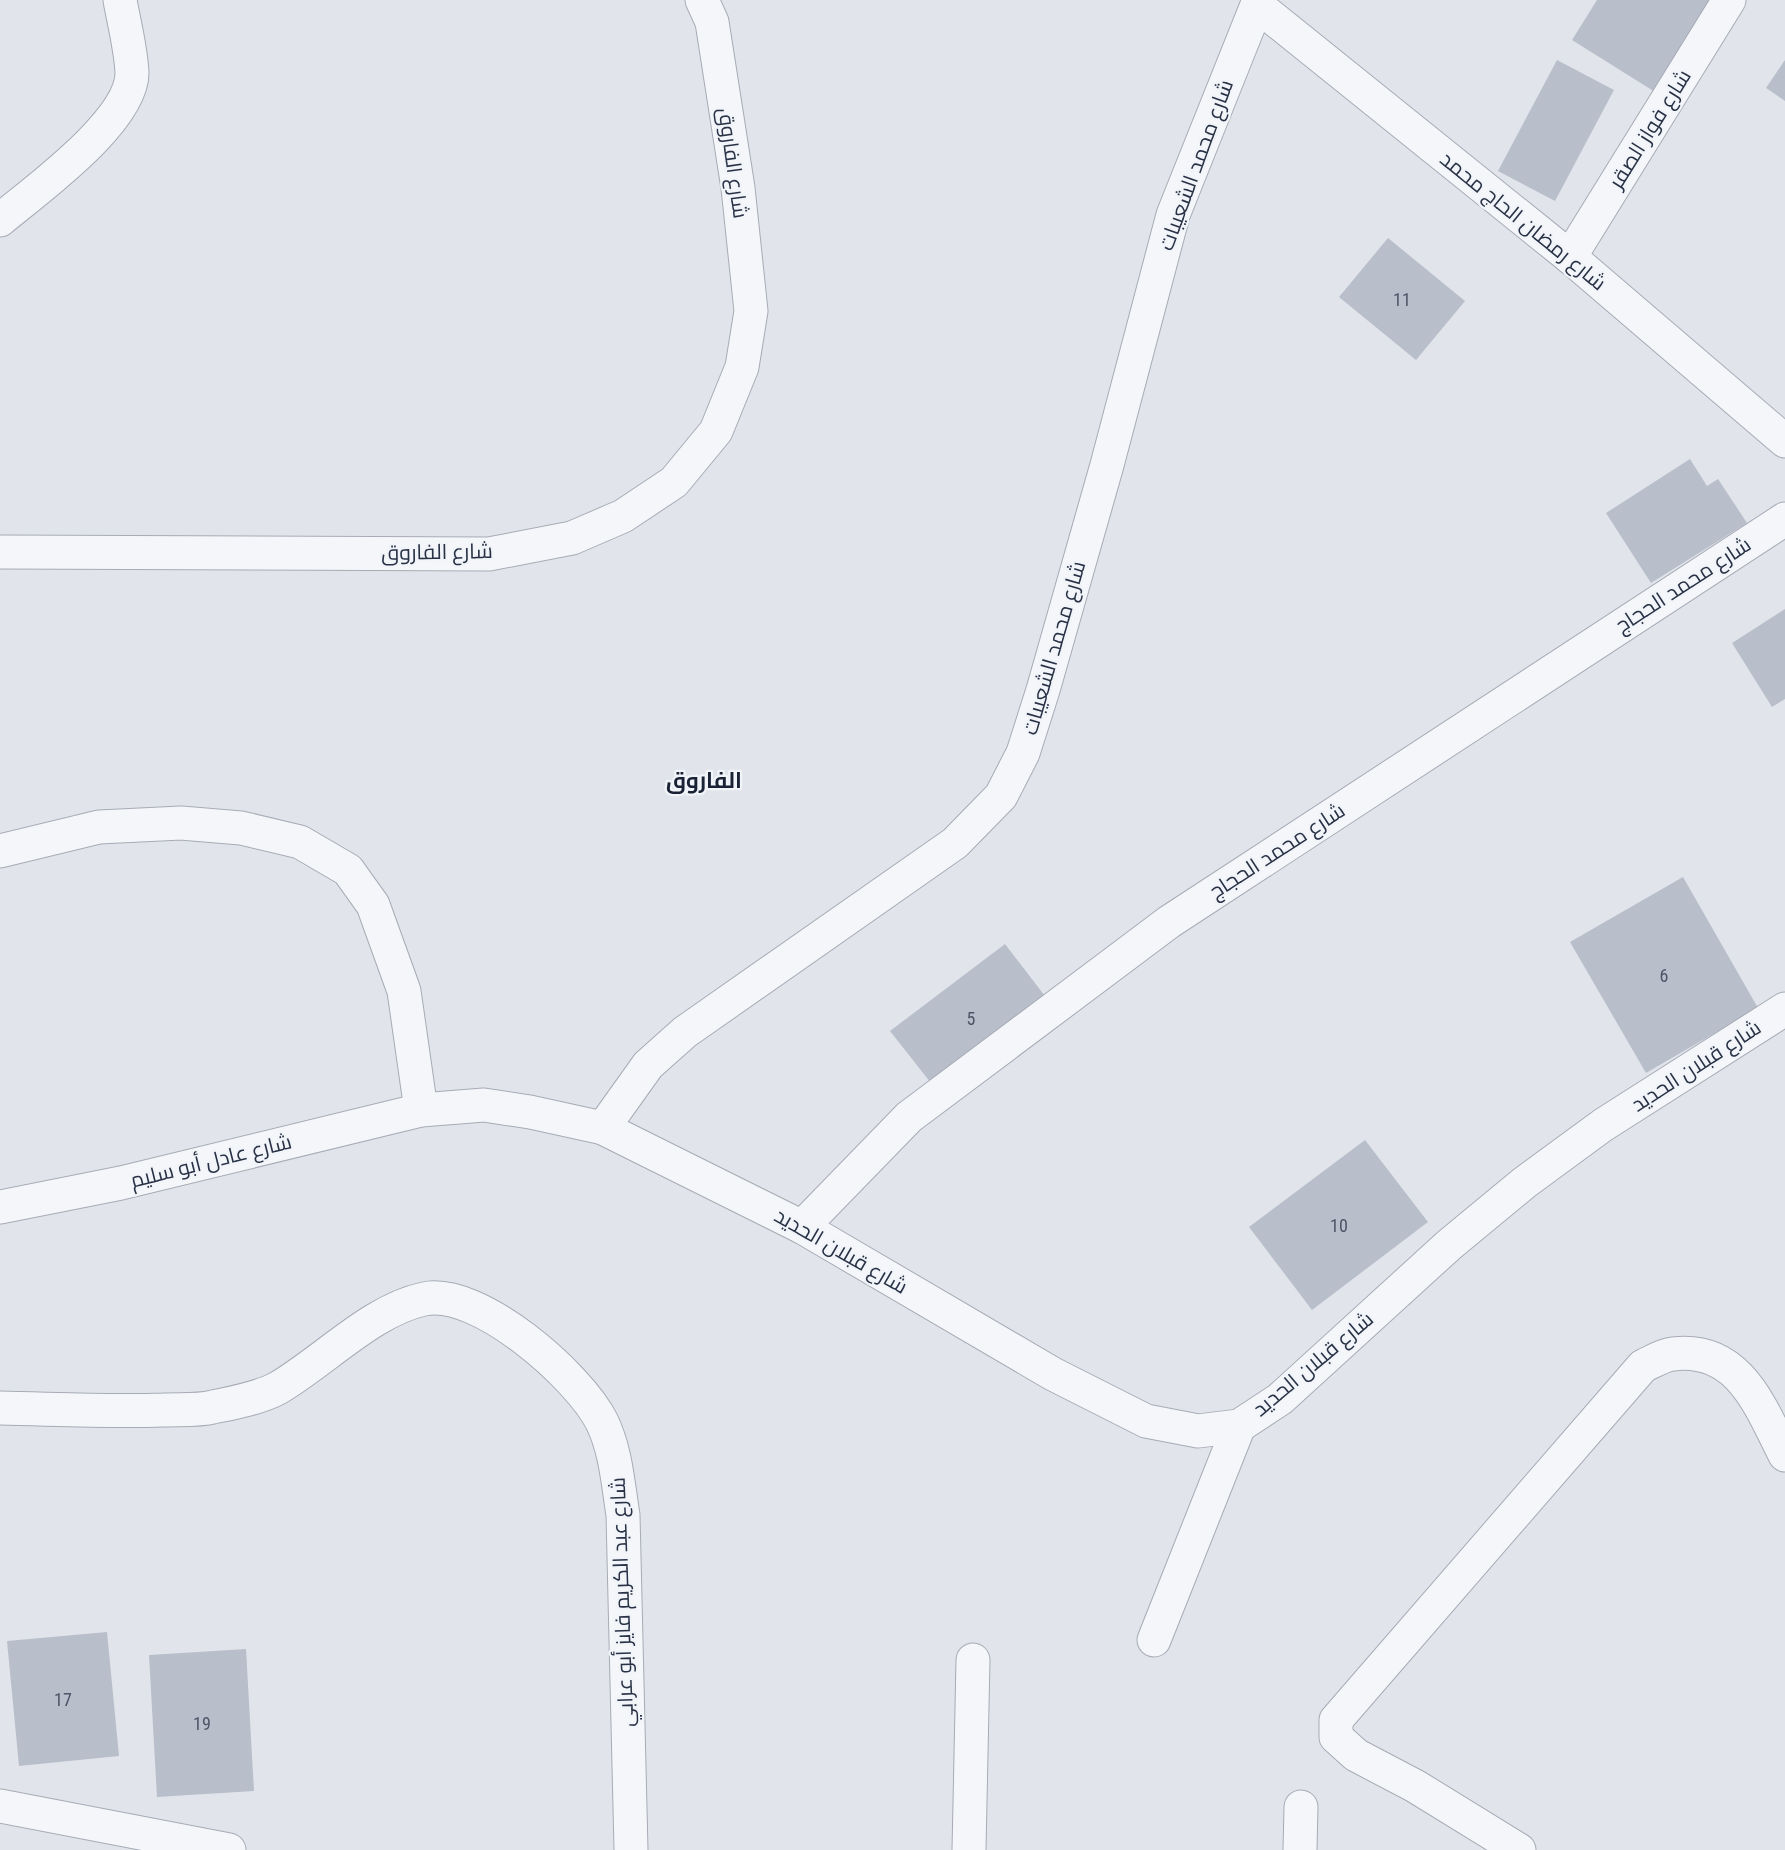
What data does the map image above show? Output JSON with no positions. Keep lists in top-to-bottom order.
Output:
{
  "streets": {
    "street": [
      "شارع فواز الصقر",
      "شارع الفاروق",
      "شارع محمد الشعيبات",
      "شارع رمضان الحاج محمد",
      "شارع محمد الحجاج",
      "شارع قبلان الحديد",
      "شارع عادل أبو سليم",
      "شارع عبد الكريم فايز أبو عرابي"
    ]
  },
  "crossings": [
    ["شارع فواز الصقر", "شارع رمضان الحاج محمد"],
    ["شارع محمد الشعيبات", "شارع رمضان الحاج محمد"],
    ["شارع محمد الشعيبات", "شارع قبلان الحديد"],
    ["شارع محمد الشعيبات", "شارع عادل أبو سليم"],
    ["شارع محمد الحجاج", "شارع قبلان الحديد"],
    ["شارع قبلان الحديد", "شارع عادل أبو سليم"]
  ],
  "districts": ["الفاروق"],
  "house_numbers": [
    "11",
    "6",
    "5",
    "10",
    "17",
    "19"
  ]
}
